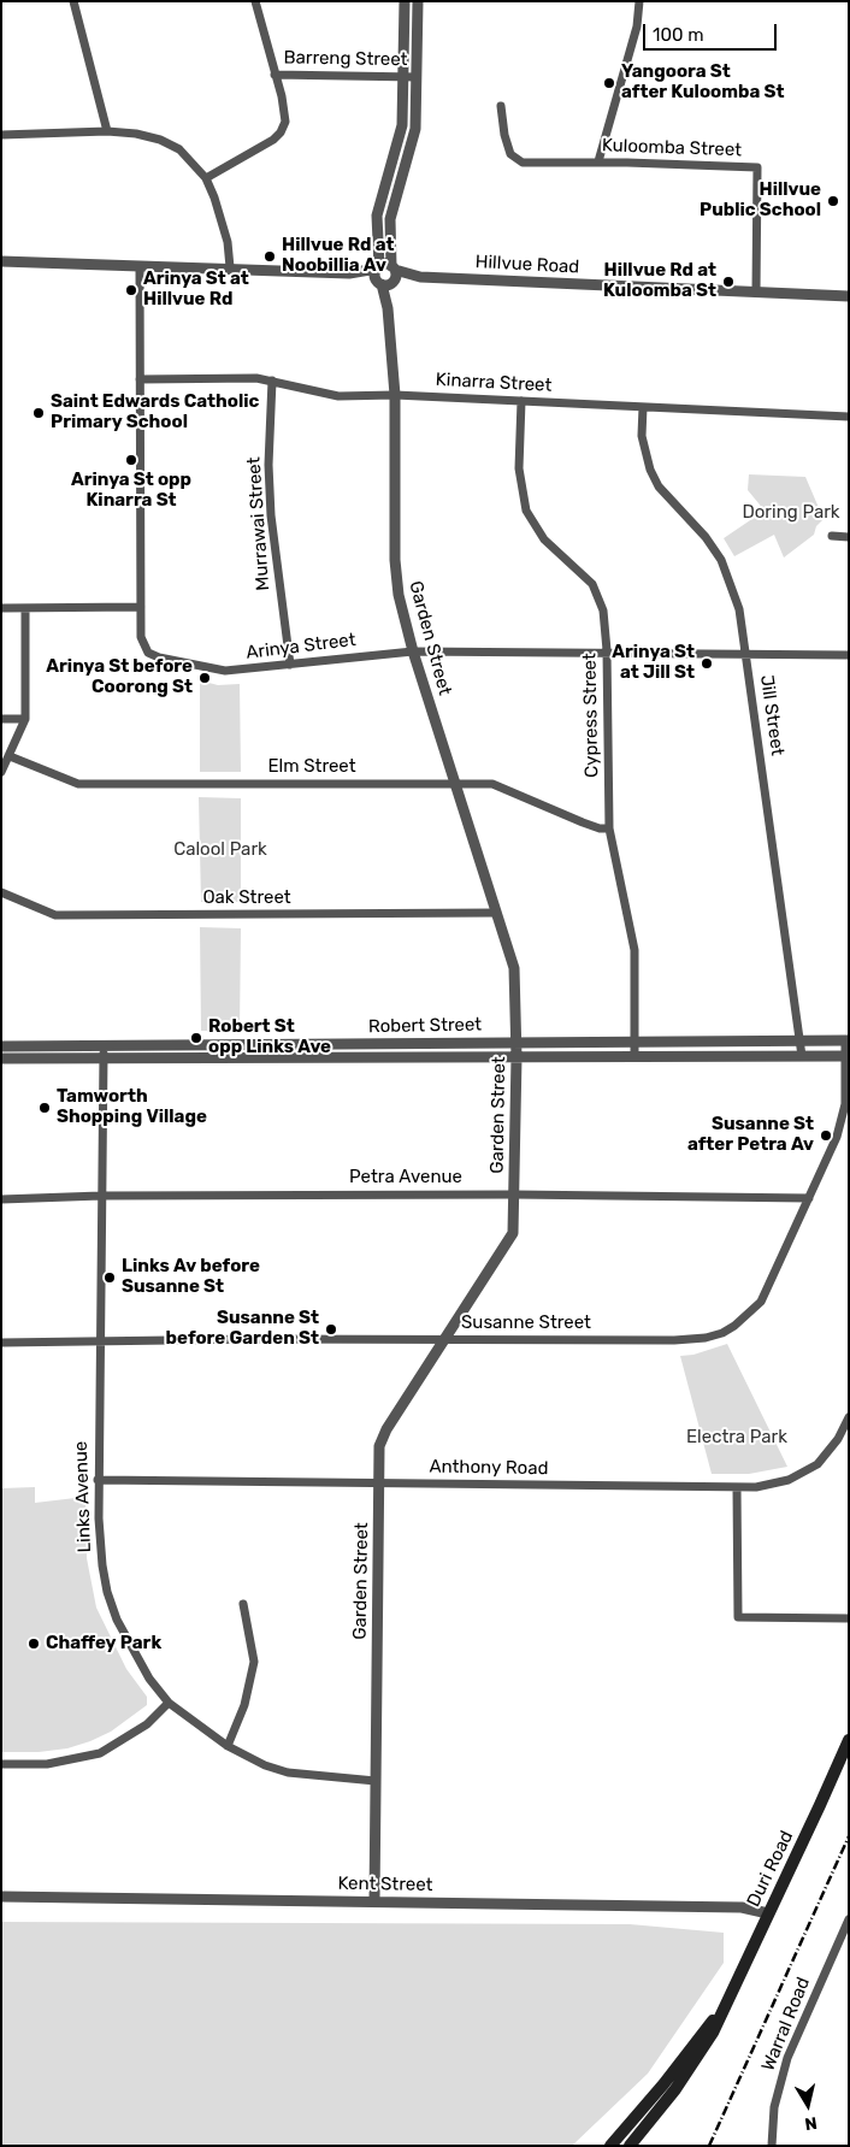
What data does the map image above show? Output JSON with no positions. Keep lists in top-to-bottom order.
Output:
{
  "streets": {
    "main road": ["Duri Road"],
    "street": [
      "Barreng Street",
      "Kuloomba Street",
      "Hillvue Road",
      "Kinarra Street",
      "Murrawai Street",
      "Garden Street",
      "Arinya Street",
      "Cypress Street",
      "Jill Street",
      "Elm Street",
      "Oak Street",
      "Robert Street",
      "Petra Avenue",
      "Susanne Street",
      "Anthony Road",
      "Links Avenue",
      "Kent Street",
      "Warral Road"
    ]
  },
  "crossings": [
    ["Kuloomba Street", "Hillvue Road"],
    ["Hillvue Road", "Garden Street"],
    ["Hillvue Road", "Arinya Street"],
    ["Kinarra Street", "Murrawai Street"],
    ["Kinarra Street", "Garden Street"],
    ["Kinarra Street", "Arinya Street"],
    ["Kinarra Street", "Cypress Street"],
    ["Kinarra Street", "Jill Street"],
    ["Murrawai Street", "Arinya Street"],
    ["Garden Street", "Arinya Street"],
    ["Garden Street", "Elm Street"],
    ["Garden Street", "Oak Street"],
    ["Garden Street", "Robert Street"],
    ["Garden Street", "Petra Avenue"],
    ["Garden Street", "Susanne Street"],
    ["Garden Street", "Anthony Road"],
    ["Garden Street", "Links Avenue"],
    ["Garden Street", "Kent Street"],
    ["Arinya Street", "Cypress Street"],
    ["Arinya Street", "Jill Street"],
    ["Cypress Street", "Elm Street"],
    ["Cypress Street", "Robert Street"],
    ["Jill Street", "Robert Street"],
    ["Robert Street", "Susanne Street"],
    ["Robert Street", "Links Avenue"],
    ["Petra Avenue", "Susanne Street"],
    ["Petra Avenue", "Links Avenue"],
    ["Susanne Street", "Links Avenue"],
    ["Anthony Road", "Links Avenue"],
    ["Duri Road", "Kent Street"]
  ],
  "parks": ["Doring Park", "Calool Park", "Electra Park"],
  "places": [
    "Yangoora St after Kuloomba St",
    "Hillvue Public School",
    "Hillvue Rd at Noobillia Av",
    "Hillvue Rd at Kuloomba St",
    "Arinya St at Hillvue Rd",
    "Saint Edwards Catholic Primary School",
    "Arinya St opp Kinarra St",
    "Arinya St at Jill St",
    "Arinya St before Coorong St",
    "Robert St opp Links Ave",
    "Tamworth Shopping Village",
    "Susanne St after Petra Av",
    "Links Av before Susanne St",
    "Susanne St before Garden St",
    "Chaffey Park"
  ],
  "scale_bar": "100 m",
  "north": "bottom"
}
